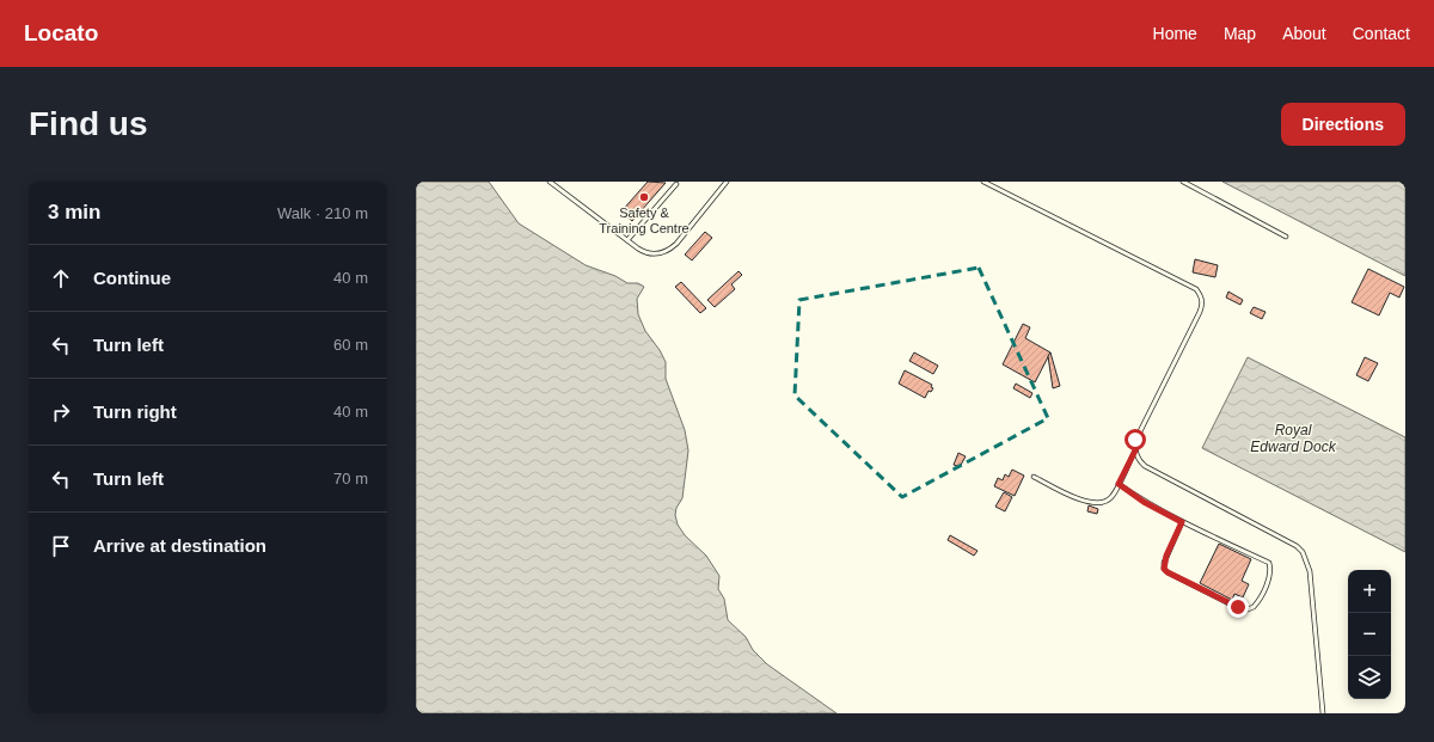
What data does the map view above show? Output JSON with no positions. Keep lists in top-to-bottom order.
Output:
{
  "water": ["Royal Edward Dock"],
  "places": ["Safety & Training Centre"],
  "page": {
    "header": "Locato",
    "nav": [
      "Home",
      "Map",
      "About",
      "Contact"
    ],
    "buttons": "Directions",
    "title": "Find us",
    "heading": ["3 min", "Walk · 210 m"],
    "list": [
      ["Continue", "40 m"],
      ["Turn left", "60 m"],
      ["Turn right", "40 m"],
      ["Turn left", "70 m"],
      "Arrive at destination"
    ],
    "map_buttons": ["+", "−"]
  }
}
